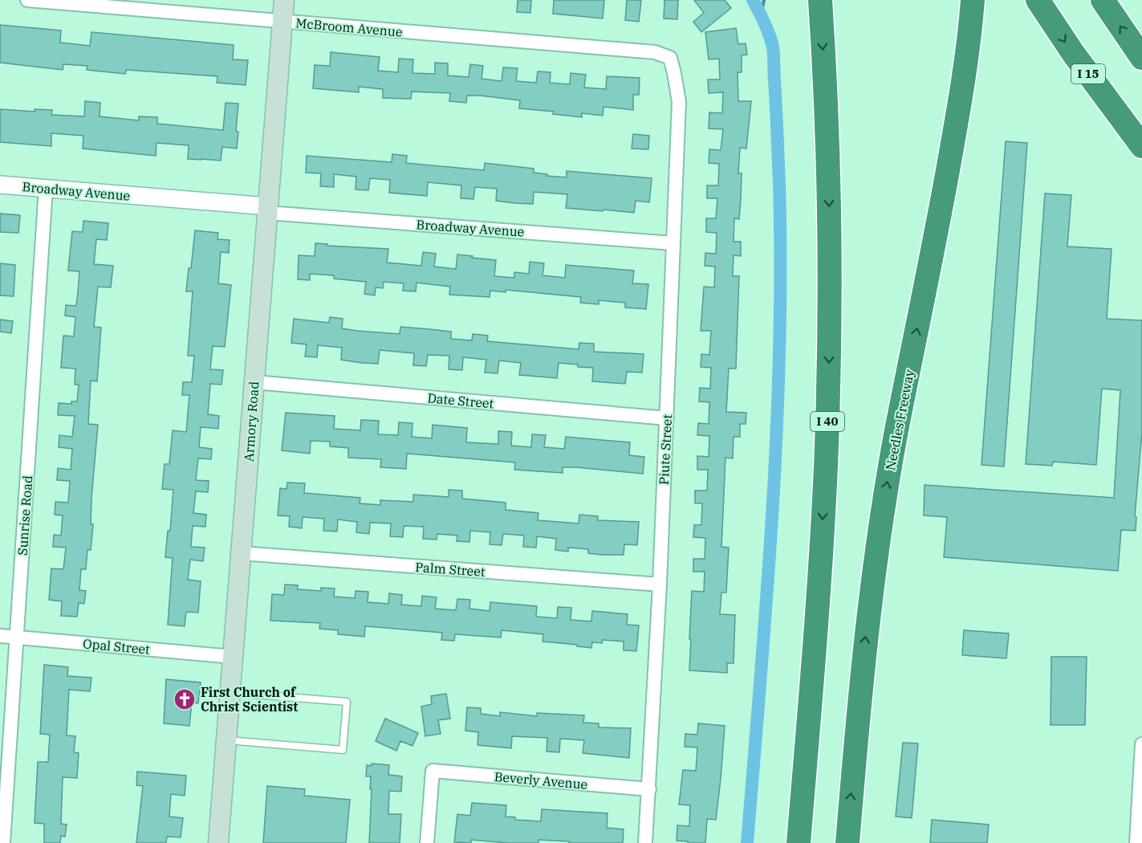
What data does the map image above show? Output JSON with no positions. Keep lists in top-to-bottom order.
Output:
{
  "streets": {
    "highway": ["I 15", "Needles Freeway", "I 40"],
    "main road": ["Armory Road"],
    "street": [
      "McBroom Avenue",
      "Broadway Avenue",
      "Date Street",
      "Piute Street",
      "Sunrise Road",
      "Palm Street",
      "Opal Street",
      "Beverly Avenue"
    ]
  },
  "crossings": [
    ["McBroom Avenue", "Armory Road"],
    ["McBroom Avenue", "Piute Street"],
    ["Broadway Avenue", "Armory Road"],
    ["Broadway Avenue", "Piute Street"],
    ["Broadway Avenue", "Sunrise Road"],
    ["Date Street", "Armory Road"],
    ["Date Street", "Piute Street"],
    ["Armory Road", "Palm Street"],
    ["Armory Road", "Opal Street"],
    ["Piute Street", "Palm Street"],
    ["Piute Street", "Beverly Avenue"],
    ["Sunrise Road", "Opal Street"]
  ],
  "places": {
    "church": ["First Church of Christ Scientist"]
  }
}
